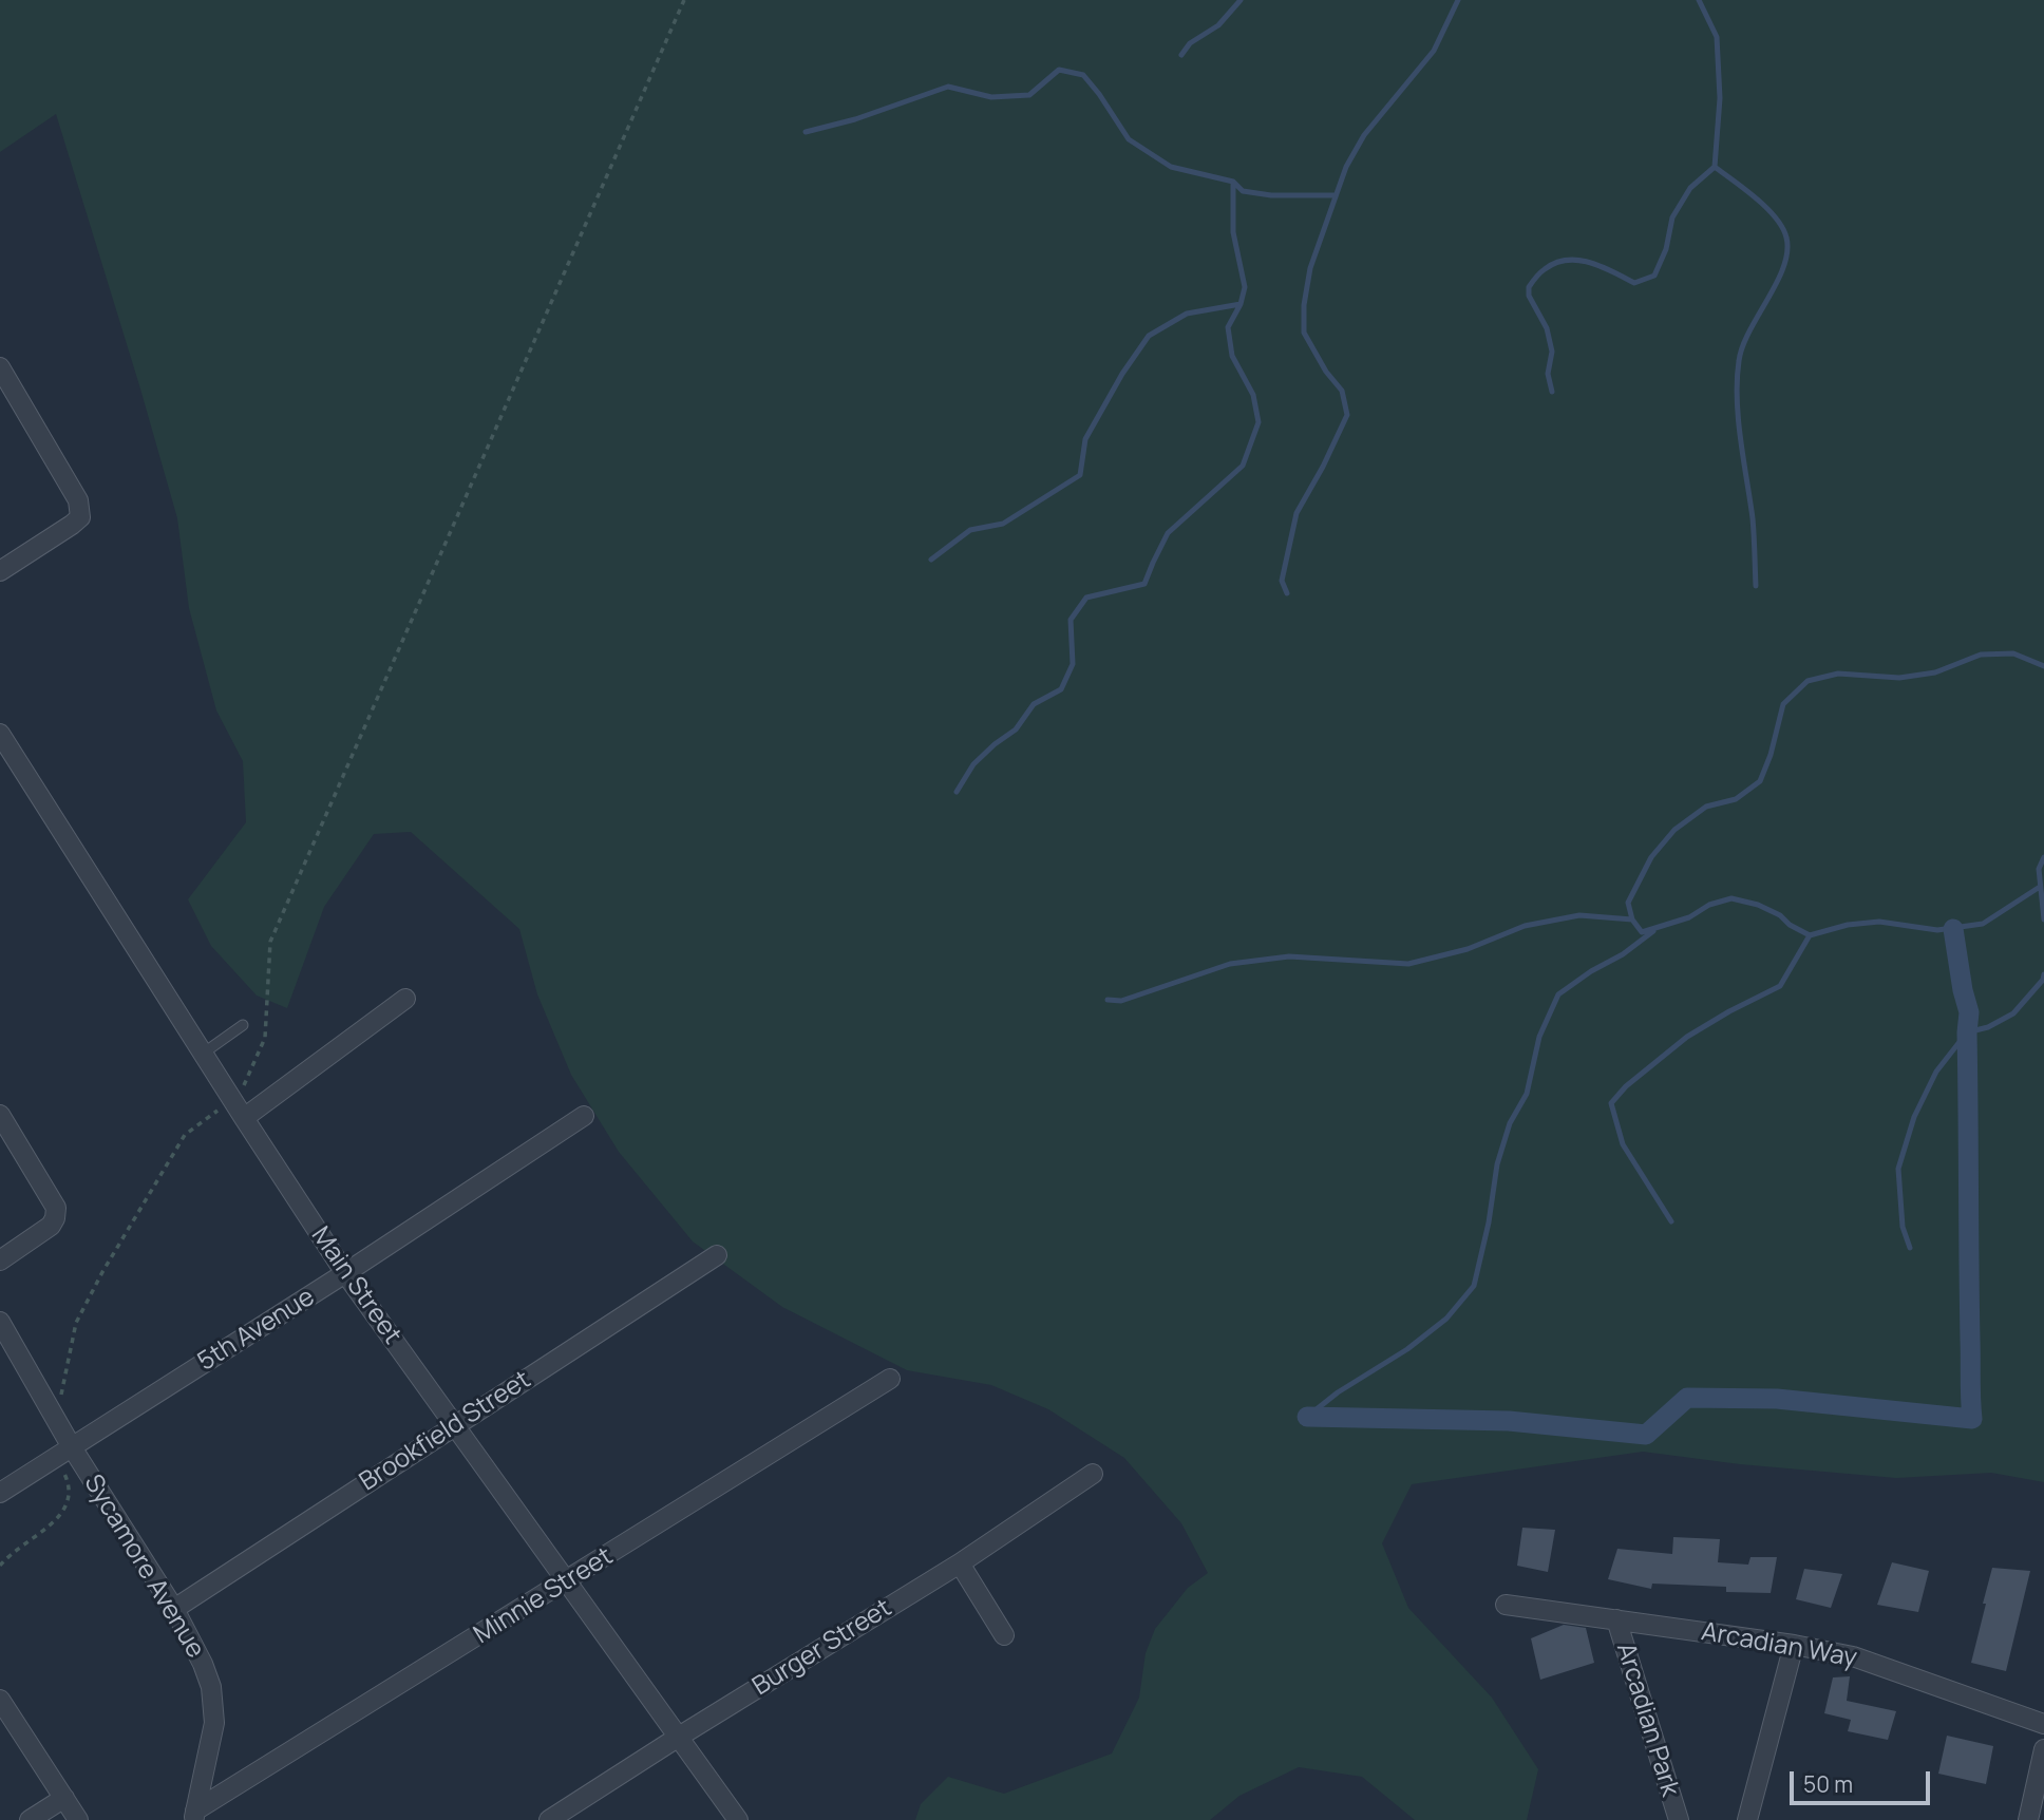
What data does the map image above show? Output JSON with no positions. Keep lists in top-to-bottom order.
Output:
{
  "streets": {
    "street": [
      "Main Street",
      "5th Avenue",
      "Brookfield Street",
      "Sycamore Avenue",
      "Minnie Street",
      "Arcadian Way",
      "Burger Street",
      "Arcadian Park"
    ]
  },
  "crossings": [
    ["Main Street", "5th Avenue"],
    ["Main Street", "Brookfield Street"],
    ["Main Street", "Minnie Street"],
    ["Main Street", "Burger Street"],
    ["5th Avenue", "Sycamore Avenue"],
    ["Brookfield Street", "Sycamore Avenue"],
    ["Sycamore Avenue", "Minnie Street"],
    ["Arcadian Way", "Arcadian Park"]
  ],
  "scale_bar": "50 m"
}
